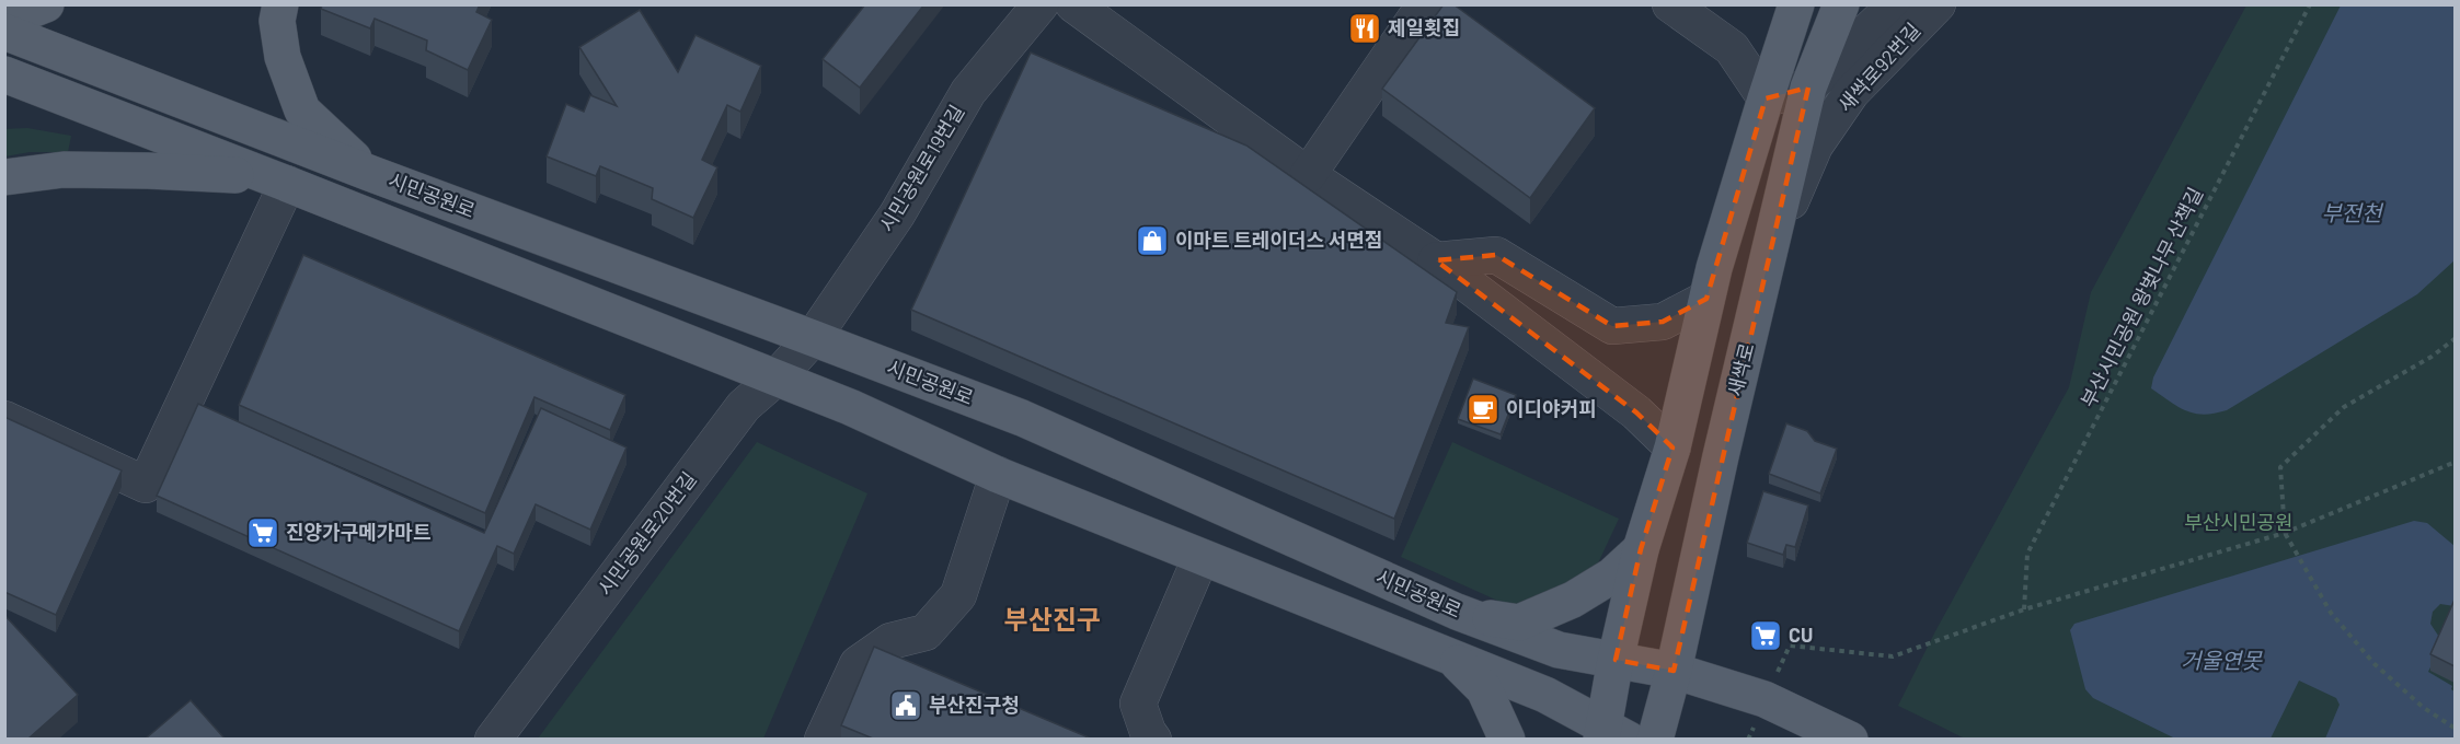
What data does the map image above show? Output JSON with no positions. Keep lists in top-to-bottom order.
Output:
{
  "streets": {
    "main road": ["시민공원로", "새싹로"],
    "street": ["새싹로92번길", "시민공원로19번길", "시민공원로20번길"],
    "path": ["부산시민공원 왕벚나무 산책길"]
  },
  "crossings": [
    ["새싹로92번길", "새싹로"],
    ["시민공원로19번길", "시민공원로"],
    ["시민공원로19번길", "시민공원로20번길"],
    ["시민공원로", "새싹로"],
    ["시민공원로", "시민공원로20번길"]
  ],
  "districts": ["부산진구"],
  "water": ["부전천", "거울연못"],
  "parks": ["부산시민공원"],
  "places": {
    "restaurant": ["제일횟집"],
    "shop": ["이마트 트레이더스 서면점"],
    "cafe": ["이디야커피"],
    "supermarket": ["진양가구메가마트", "CU"],
    "public building": ["부산진구청"]
  }
}
